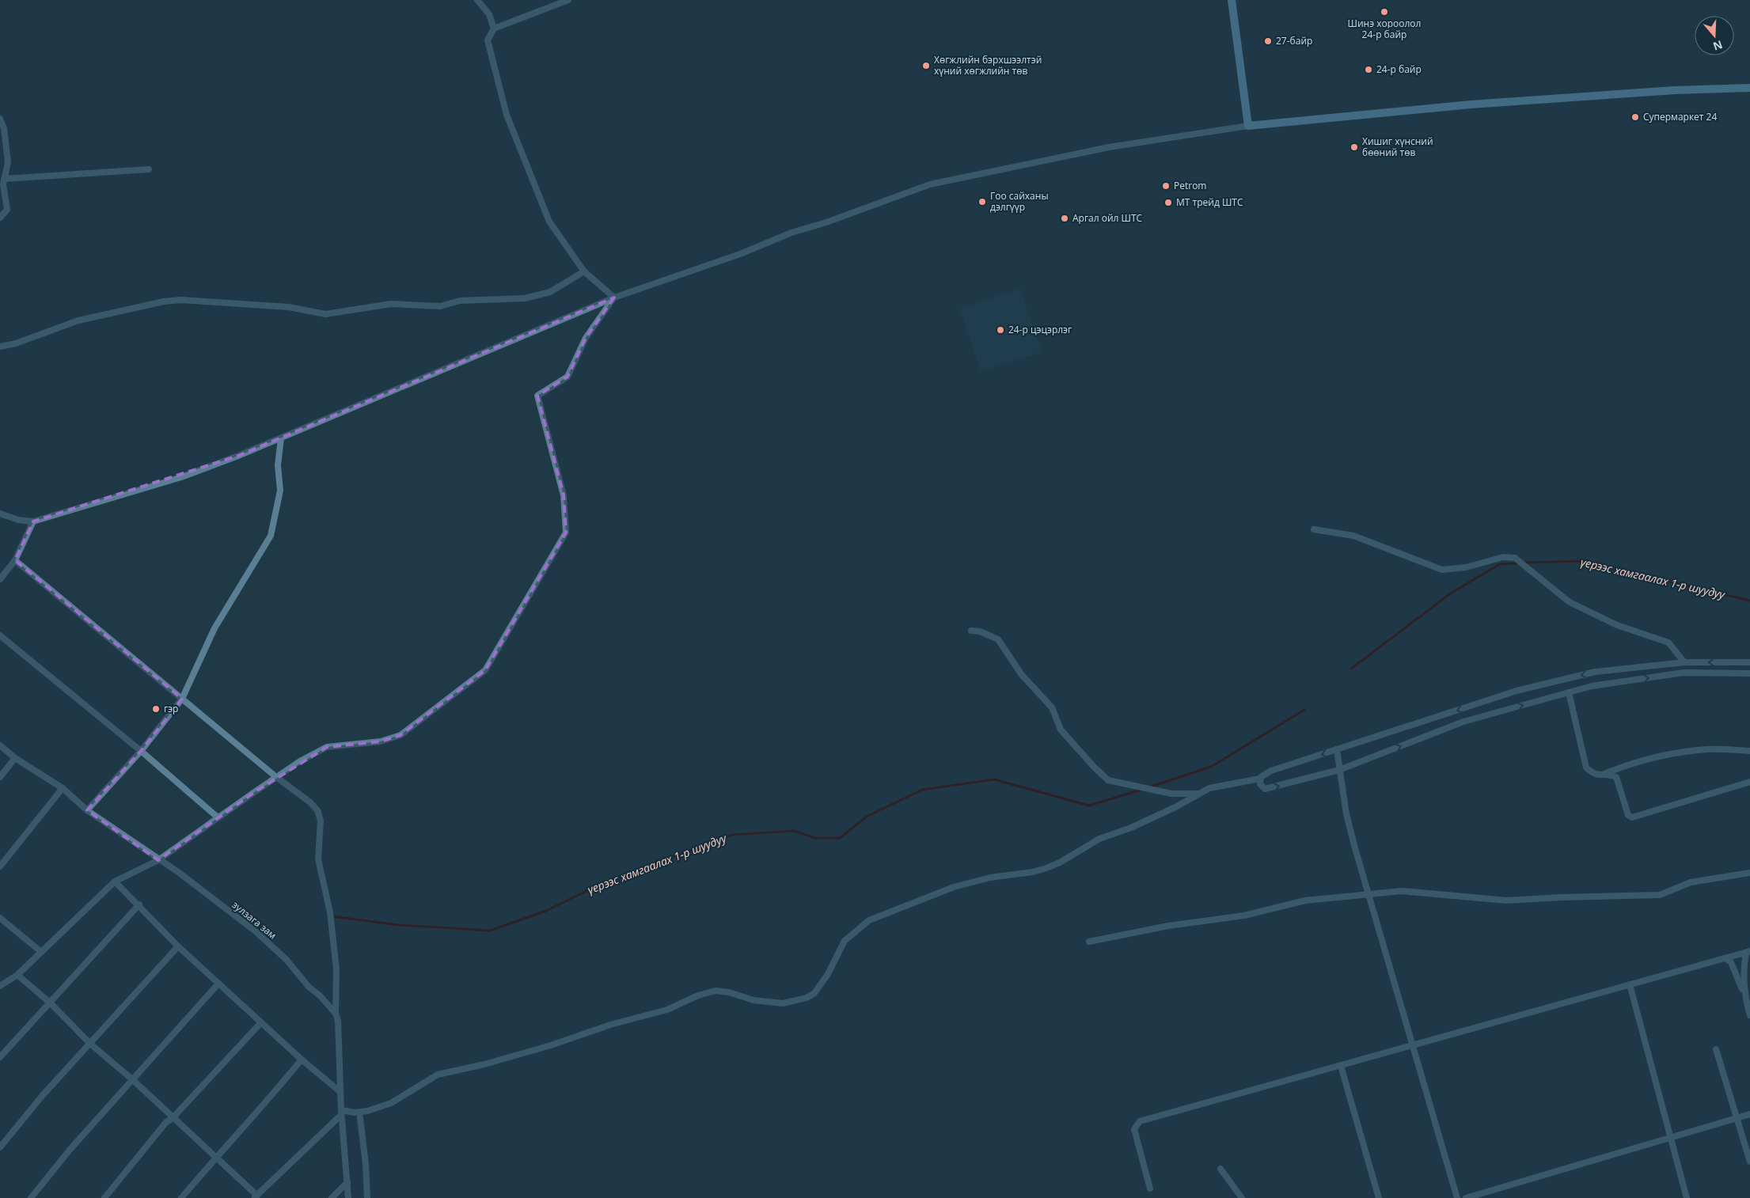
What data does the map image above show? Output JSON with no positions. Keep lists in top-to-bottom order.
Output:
{
  "streets": {
    "street": ["зулзага зам"]
  },
  "water": ["үерээс хамгаалах 1-р шуудуу"],
  "places": [
    "Шинэ хороолол 24-р байр",
    "27-байр",
    "Хөгжлийн бэрхшээлтэй хүний хөгжлийн төв",
    "24-р байр",
    "Супермаркет 24",
    "Хишиг хүнсний бөөний төв",
    "Petrom",
    "Гоо сайханы дэлгүүр",
    "МТ трейд ШТС",
    "Аргал ойл ШТС",
    "24-р цэцэрлэг",
    "гэр"
  ],
  "north": "bottom"
}
